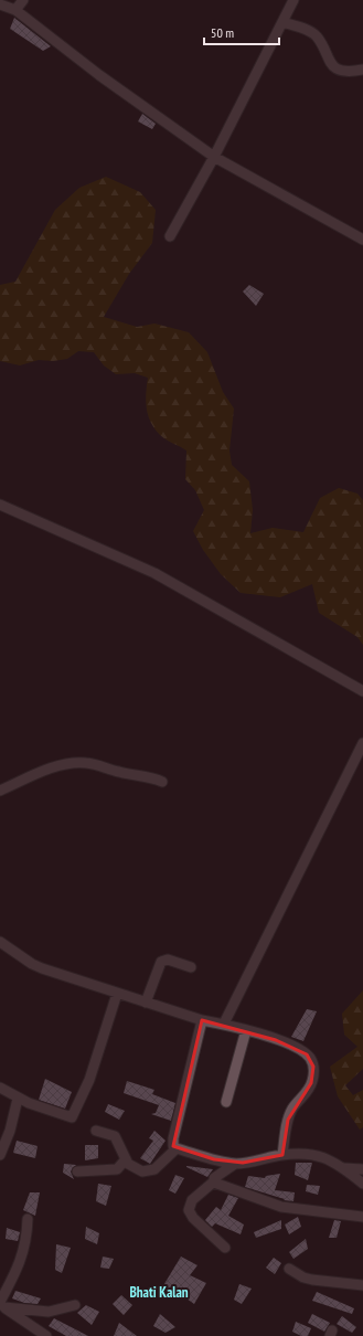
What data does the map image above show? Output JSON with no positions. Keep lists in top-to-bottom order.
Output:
{
  "districts": ["Bhati Kalan"],
  "scale_bar": "50 m"
}
